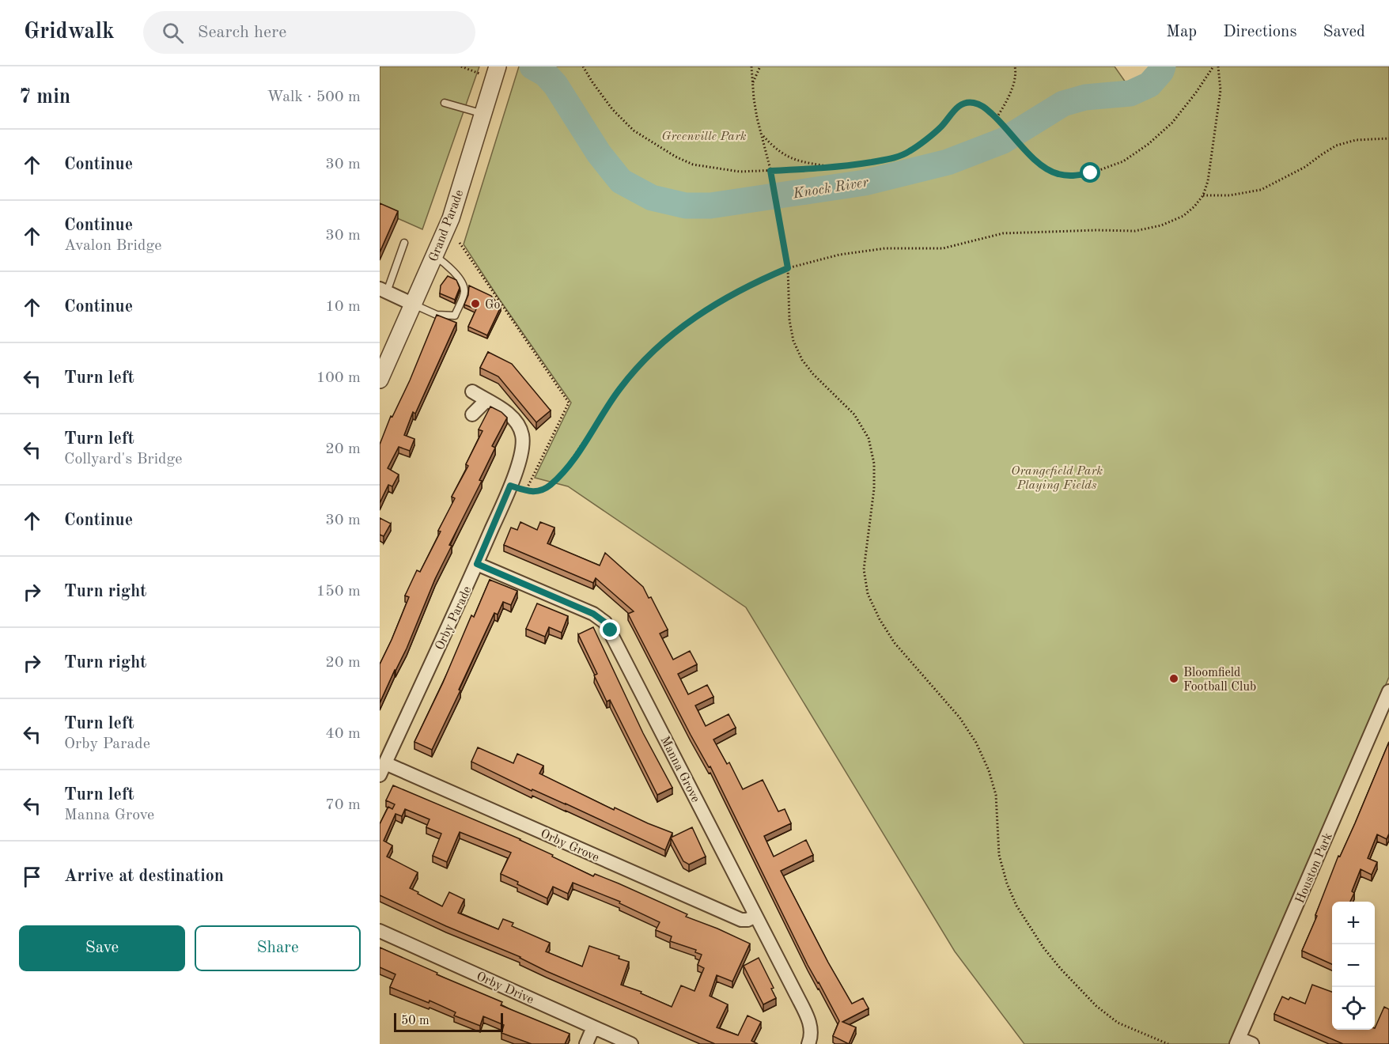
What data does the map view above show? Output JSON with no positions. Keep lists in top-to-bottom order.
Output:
{
  "streets": {
    "street": [
      "Grand Parade",
      "Orby Parade",
      "Manna Grove",
      "Orby Grove",
      "Houston Park",
      "Orby Drive"
    ]
  },
  "crossings": [
    ["Orby Parade", "Manna Grove"],
    ["Orby Parade", "Orby Grove"],
    ["Manna Grove", "Orby Grove"]
  ],
  "water": ["Knock River"],
  "parks": ["Greenville Park", "Orangefield Park Playing Fields"],
  "places": ["Go", "Bloomfield Football Club"],
  "scale_bar": "50 m",
  "page": {
    "header": "Gridwalk",
    "search": "Search here",
    "nav": ["Map", "Directions", "Saved"],
    "heading": ["7 min", "Walk · 500 m"],
    "list": [
      ["Continue", "30 m"],
      ["Continue", "Avalon Bridge", "30 m"],
      ["Continue", "10 m"],
      ["Turn left", "100 m"],
      ["Turn left", "Collyard's Bridge", "20 m"],
      ["Continue", "30 m"],
      ["Turn right", "150 m"],
      ["Turn right", "20 m"],
      ["Turn left", "Orby Parade", "40 m"],
      ["Turn left", "Manna Grove", "70 m"],
      "Arrive at destination"
    ],
    "map_buttons": ["+", "−"],
    "buttons": ["Save", "Share"],
    "scale": "50 m"
  }
}
